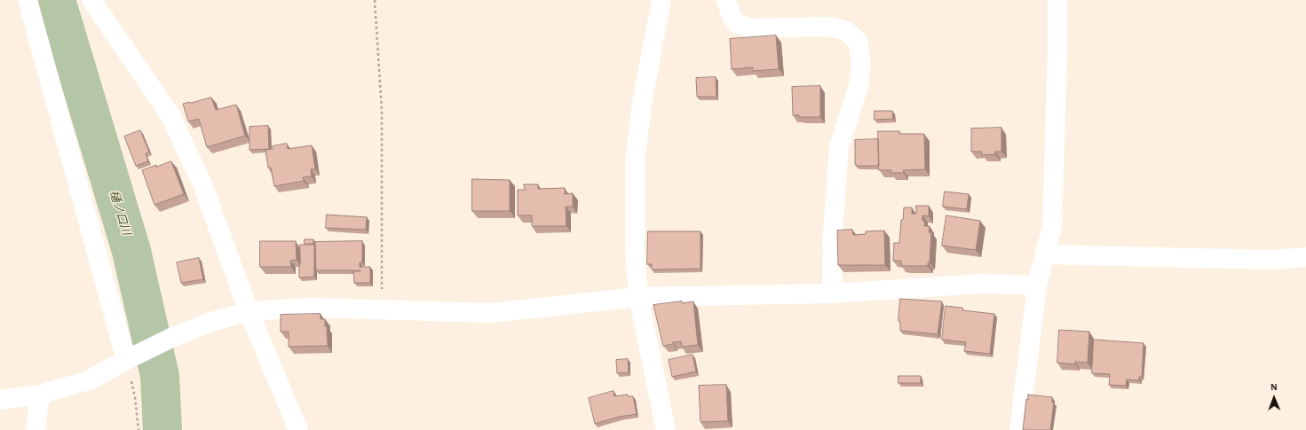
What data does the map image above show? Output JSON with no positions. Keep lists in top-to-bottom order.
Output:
{
  "water": ["樋ノ口川"],
  "north": "top"
}
